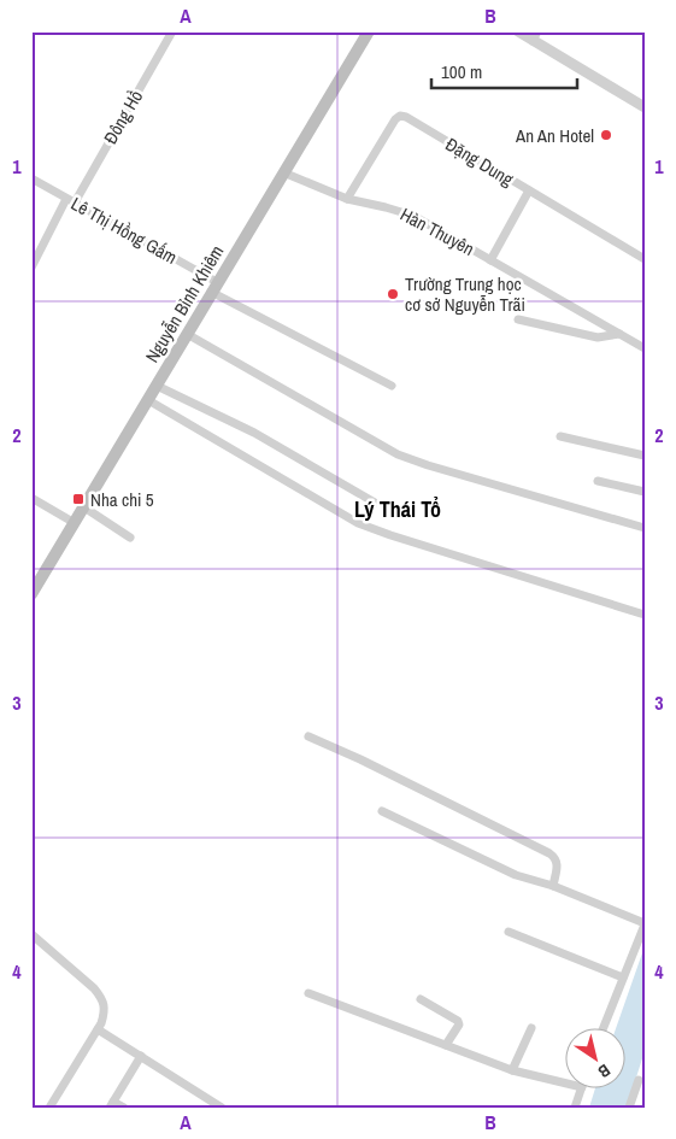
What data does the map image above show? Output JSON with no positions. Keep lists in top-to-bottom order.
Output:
{
  "streets": {
    "main road": ["Nguyễn Bỉnh Khiêm"],
    "street": [
      "Đông Hồ",
      "Đặng Dung",
      "Lê Thị Hồng Gấm",
      "Hàn Thuyên"
    ]
  },
  "crossings": [
    ["Đông Hồ", "Lê Thị Hồng Gấm"],
    ["Đặng Dung", "Hàn Thuyên"],
    ["Lê Thị Hồng Gấm", "Nguyễn Bỉnh Khiêm"],
    ["Hàn Thuyên", "Nguyễn Bỉnh Khiêm"]
  ],
  "districts": ["Lý Thái Tổ"],
  "places": {
    "other": ["An An Hotel", "Trường Trung học cơ sở Nguyễn Trãi"],
    "transit": ["Nha chi 5"]
  },
  "scale_bar": "100 m",
  "north": "bottom right",
  "grid": {
    "columns": ["A", "B"],
    "rows": [
      "1",
      "2",
      "3",
      "4"
    ]
  }
}
